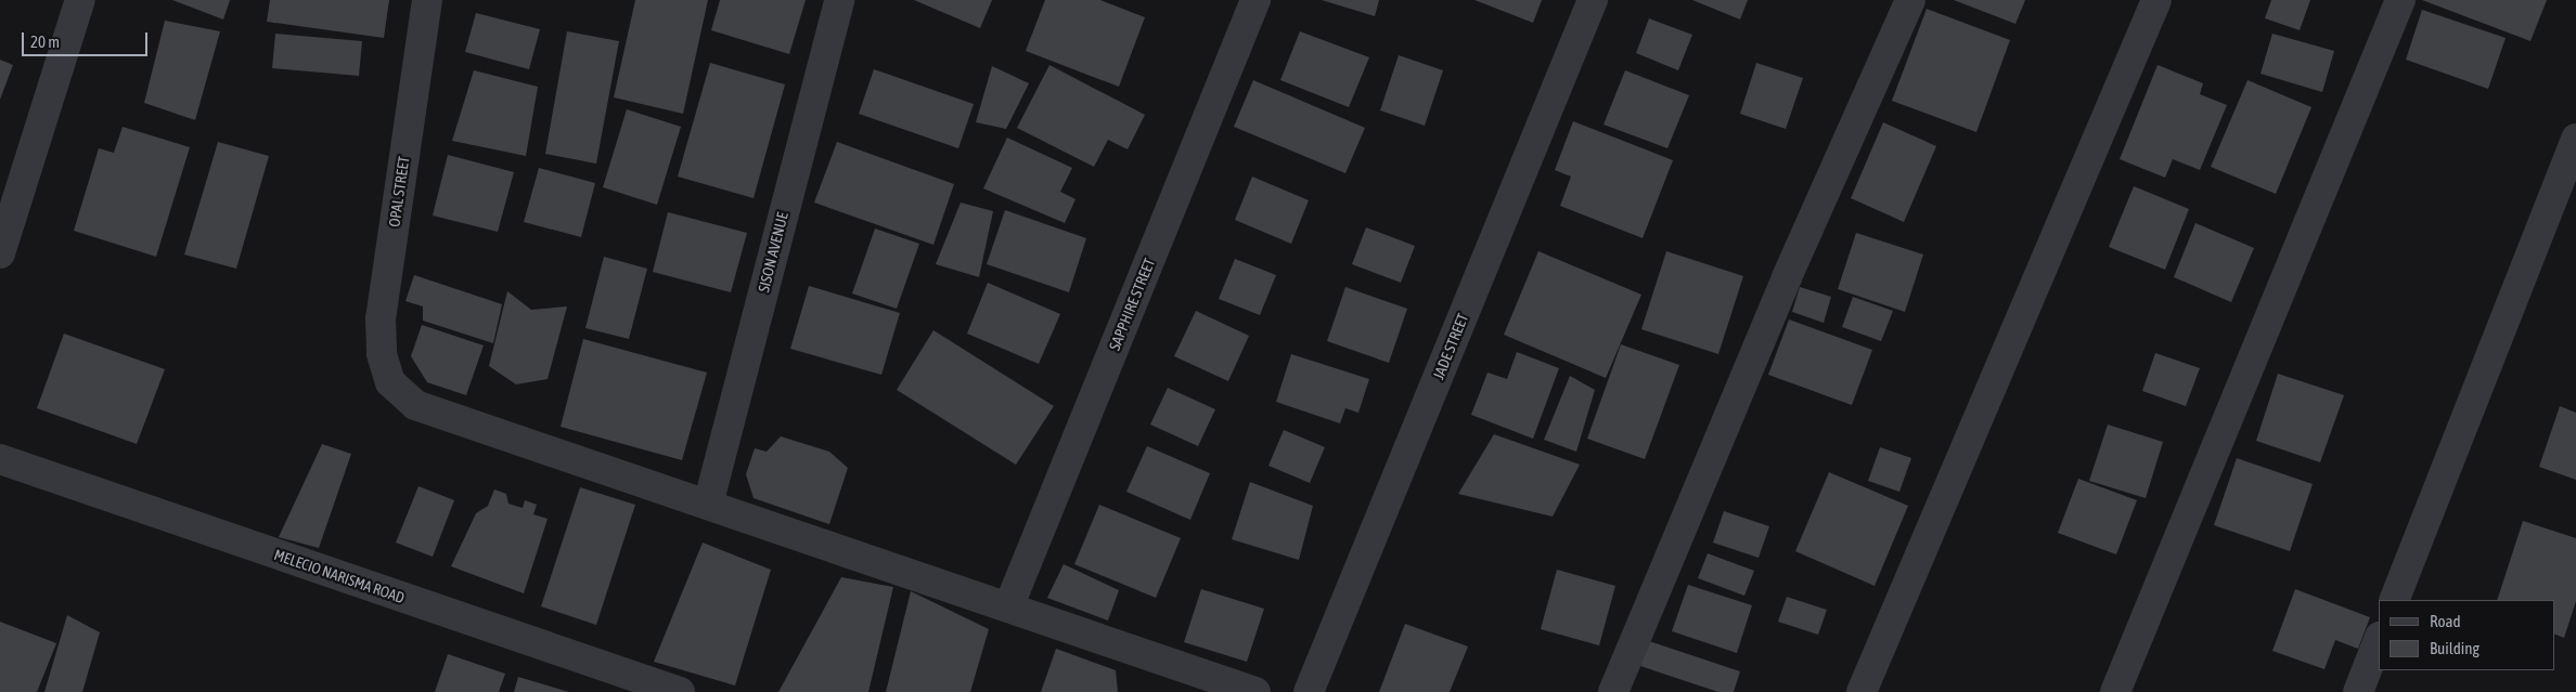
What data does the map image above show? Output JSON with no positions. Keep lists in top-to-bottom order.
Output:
{
  "streets": {
    "street": [
      "OPAL STREET",
      "SISON AVENUE",
      "SAPPHIRE STREET",
      "JADE STREET",
      "MELECIO NARISMA ROAD"
    ]
  },
  "crossings": [
    ["OPAL STREET", "SISON AVENUE"]
  ],
  "legend": ["Road", "Building"],
  "scale_bar": "20 m"
}
